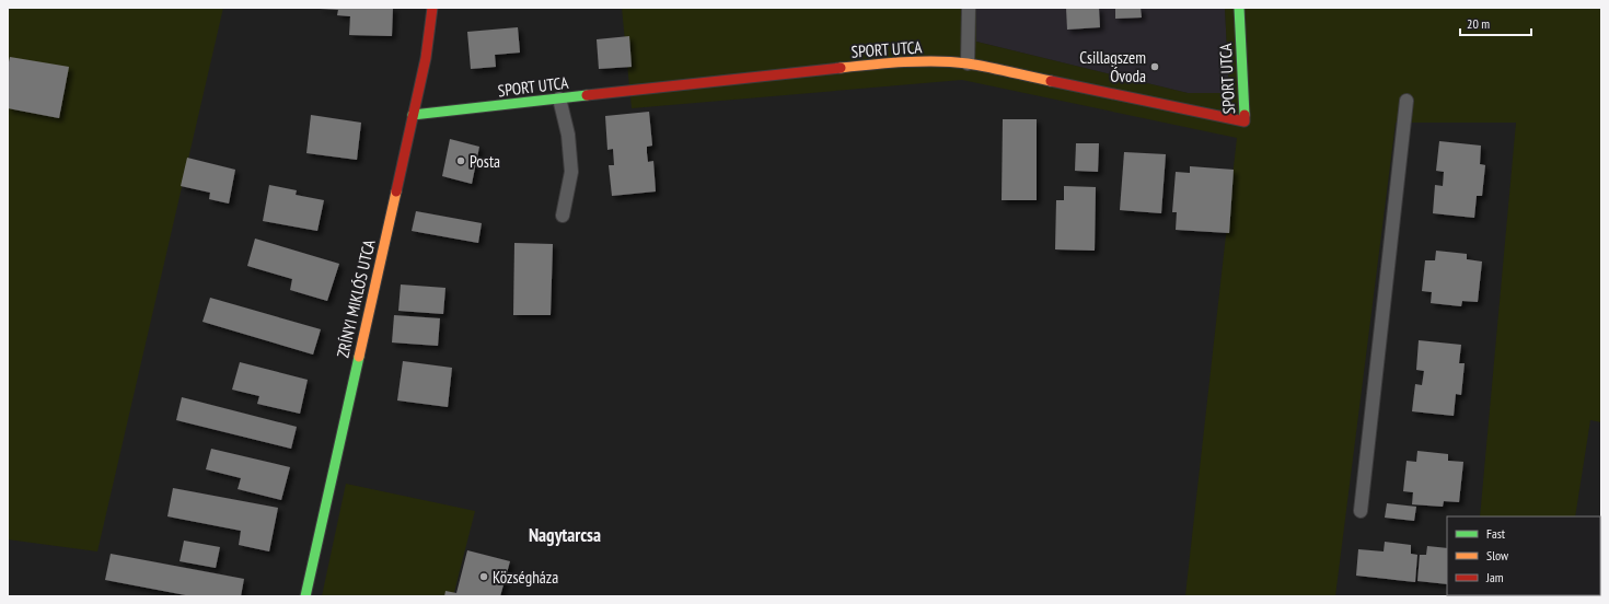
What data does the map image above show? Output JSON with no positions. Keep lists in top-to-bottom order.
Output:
{
  "streets": {
    "street": ["SPORT UTCA", "ZRÍNYI MIKLÓS UTCA"]
  },
  "crossings": [
    ["SPORT UTCA", "ZRÍNYI MIKLÓS UTCA"]
  ],
  "districts": ["Nagytarcsa"],
  "places": ["Csillagszem Óvoda", "Posta", "Községháza"],
  "legend": ["Fast", "Slow", "Jam"],
  "scale_bar": "20 m"
}
